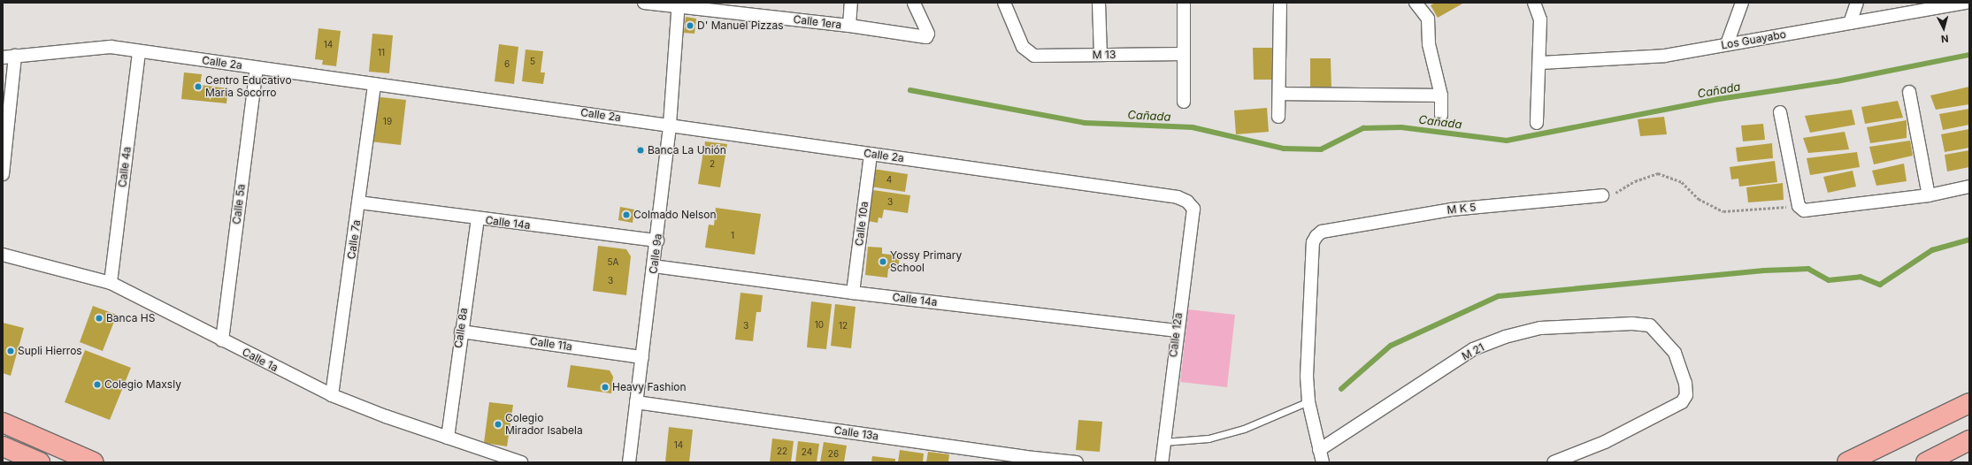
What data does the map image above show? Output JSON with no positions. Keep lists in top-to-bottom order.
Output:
{
  "streets": {
    "street": [
      "Calle 1era",
      "Los Guayabo",
      "M 13",
      "Calle 2a",
      "Calle 4a",
      "Calle 5a",
      "M K 5",
      "Calle 14a",
      "Calle 10a",
      "Calle 7a",
      "Calle 9a",
      "Calle 8a",
      "Calle 12a",
      "Calle 11a",
      "M 21",
      "Calle 1a",
      "Calle 13a"
    ]
  },
  "crossings": [
    ["Calle 1era", "Calle 9a"],
    ["Calle 2a", "Calle 4a"],
    ["Calle 2a", "Calle 5a"],
    ["Calle 2a", "Calle 10a"],
    ["Calle 2a", "Calle 7a"],
    ["Calle 2a", "Calle 9a"],
    ["Calle 2a", "Calle 12a"],
    ["Calle 4a", "Calle 1a"],
    ["Calle 5a", "Calle 1a"],
    ["Calle 14a", "Calle 10a"],
    ["Calle 14a", "Calle 7a"],
    ["Calle 14a", "Calle 9a"],
    ["Calle 14a", "Calle 8a"],
    ["Calle 14a", "Calle 12a"],
    ["Calle 7a", "Calle 1a"],
    ["Calle 9a", "Calle 11a"],
    ["Calle 9a", "Calle 13a"],
    ["Calle 8a", "Calle 11a"],
    ["Calle 8a", "Calle 1a"]
  ],
  "water": ["Cañada"],
  "places": [
    "D' Manuel Pizzas",
    "Centro Educativo Maria Socorro",
    "Banca La Unión",
    "Colmado Nelson",
    "Yossy Primary School",
    "Banca HS",
    "Supli Hierros",
    "Colegio Maxsly",
    "Heavy Fashion",
    "Colegio Mirador Isabela"
  ],
  "house_numbers": [
    "14",
    "11",
    "5",
    "6",
    "19",
    "2",
    "4",
    "3",
    "1",
    "5A",
    "3",
    "10",
    "3",
    "12",
    "14",
    "22",
    "24",
    "26"
  ],
  "north": "bottom"
}
